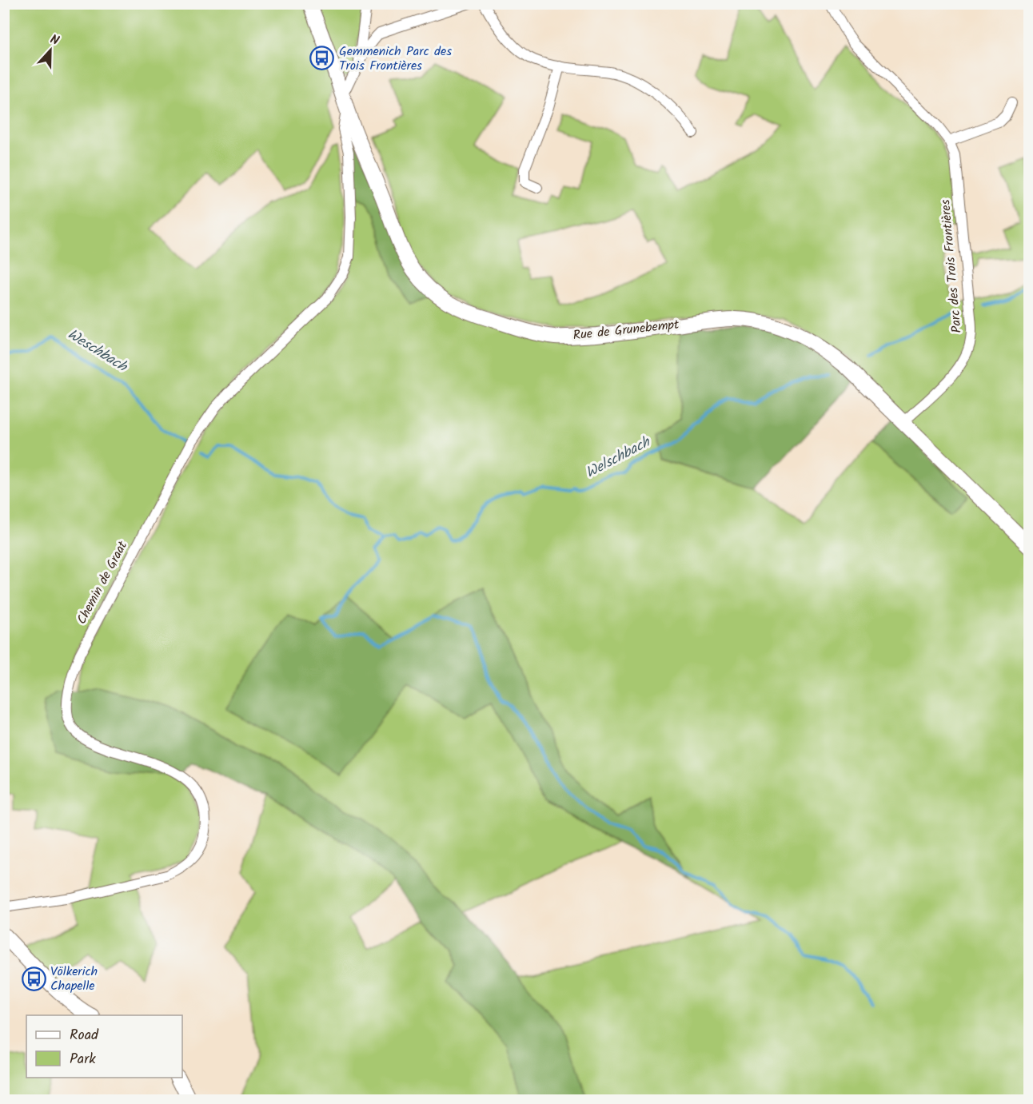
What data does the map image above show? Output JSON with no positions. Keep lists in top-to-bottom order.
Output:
{
  "streets": {
    "street": ["Parc des Trois Frontières", "Rue de Grunebempt", "Chemin de Graat"]
  },
  "crossings": [
    ["Parc des Trois Frontières", "Rue de Grunebempt"],
    ["Rue de Grunebempt", "Chemin de Graat"]
  ],
  "water": ["Weschbach", "Welschbach"],
  "places": {
    "bus stop": ["Gemmenich Parc des Trois Frontières", "Völkerich Chapelle"]
  },
  "legend": ["Road", "Park"],
  "north": "top"
}
